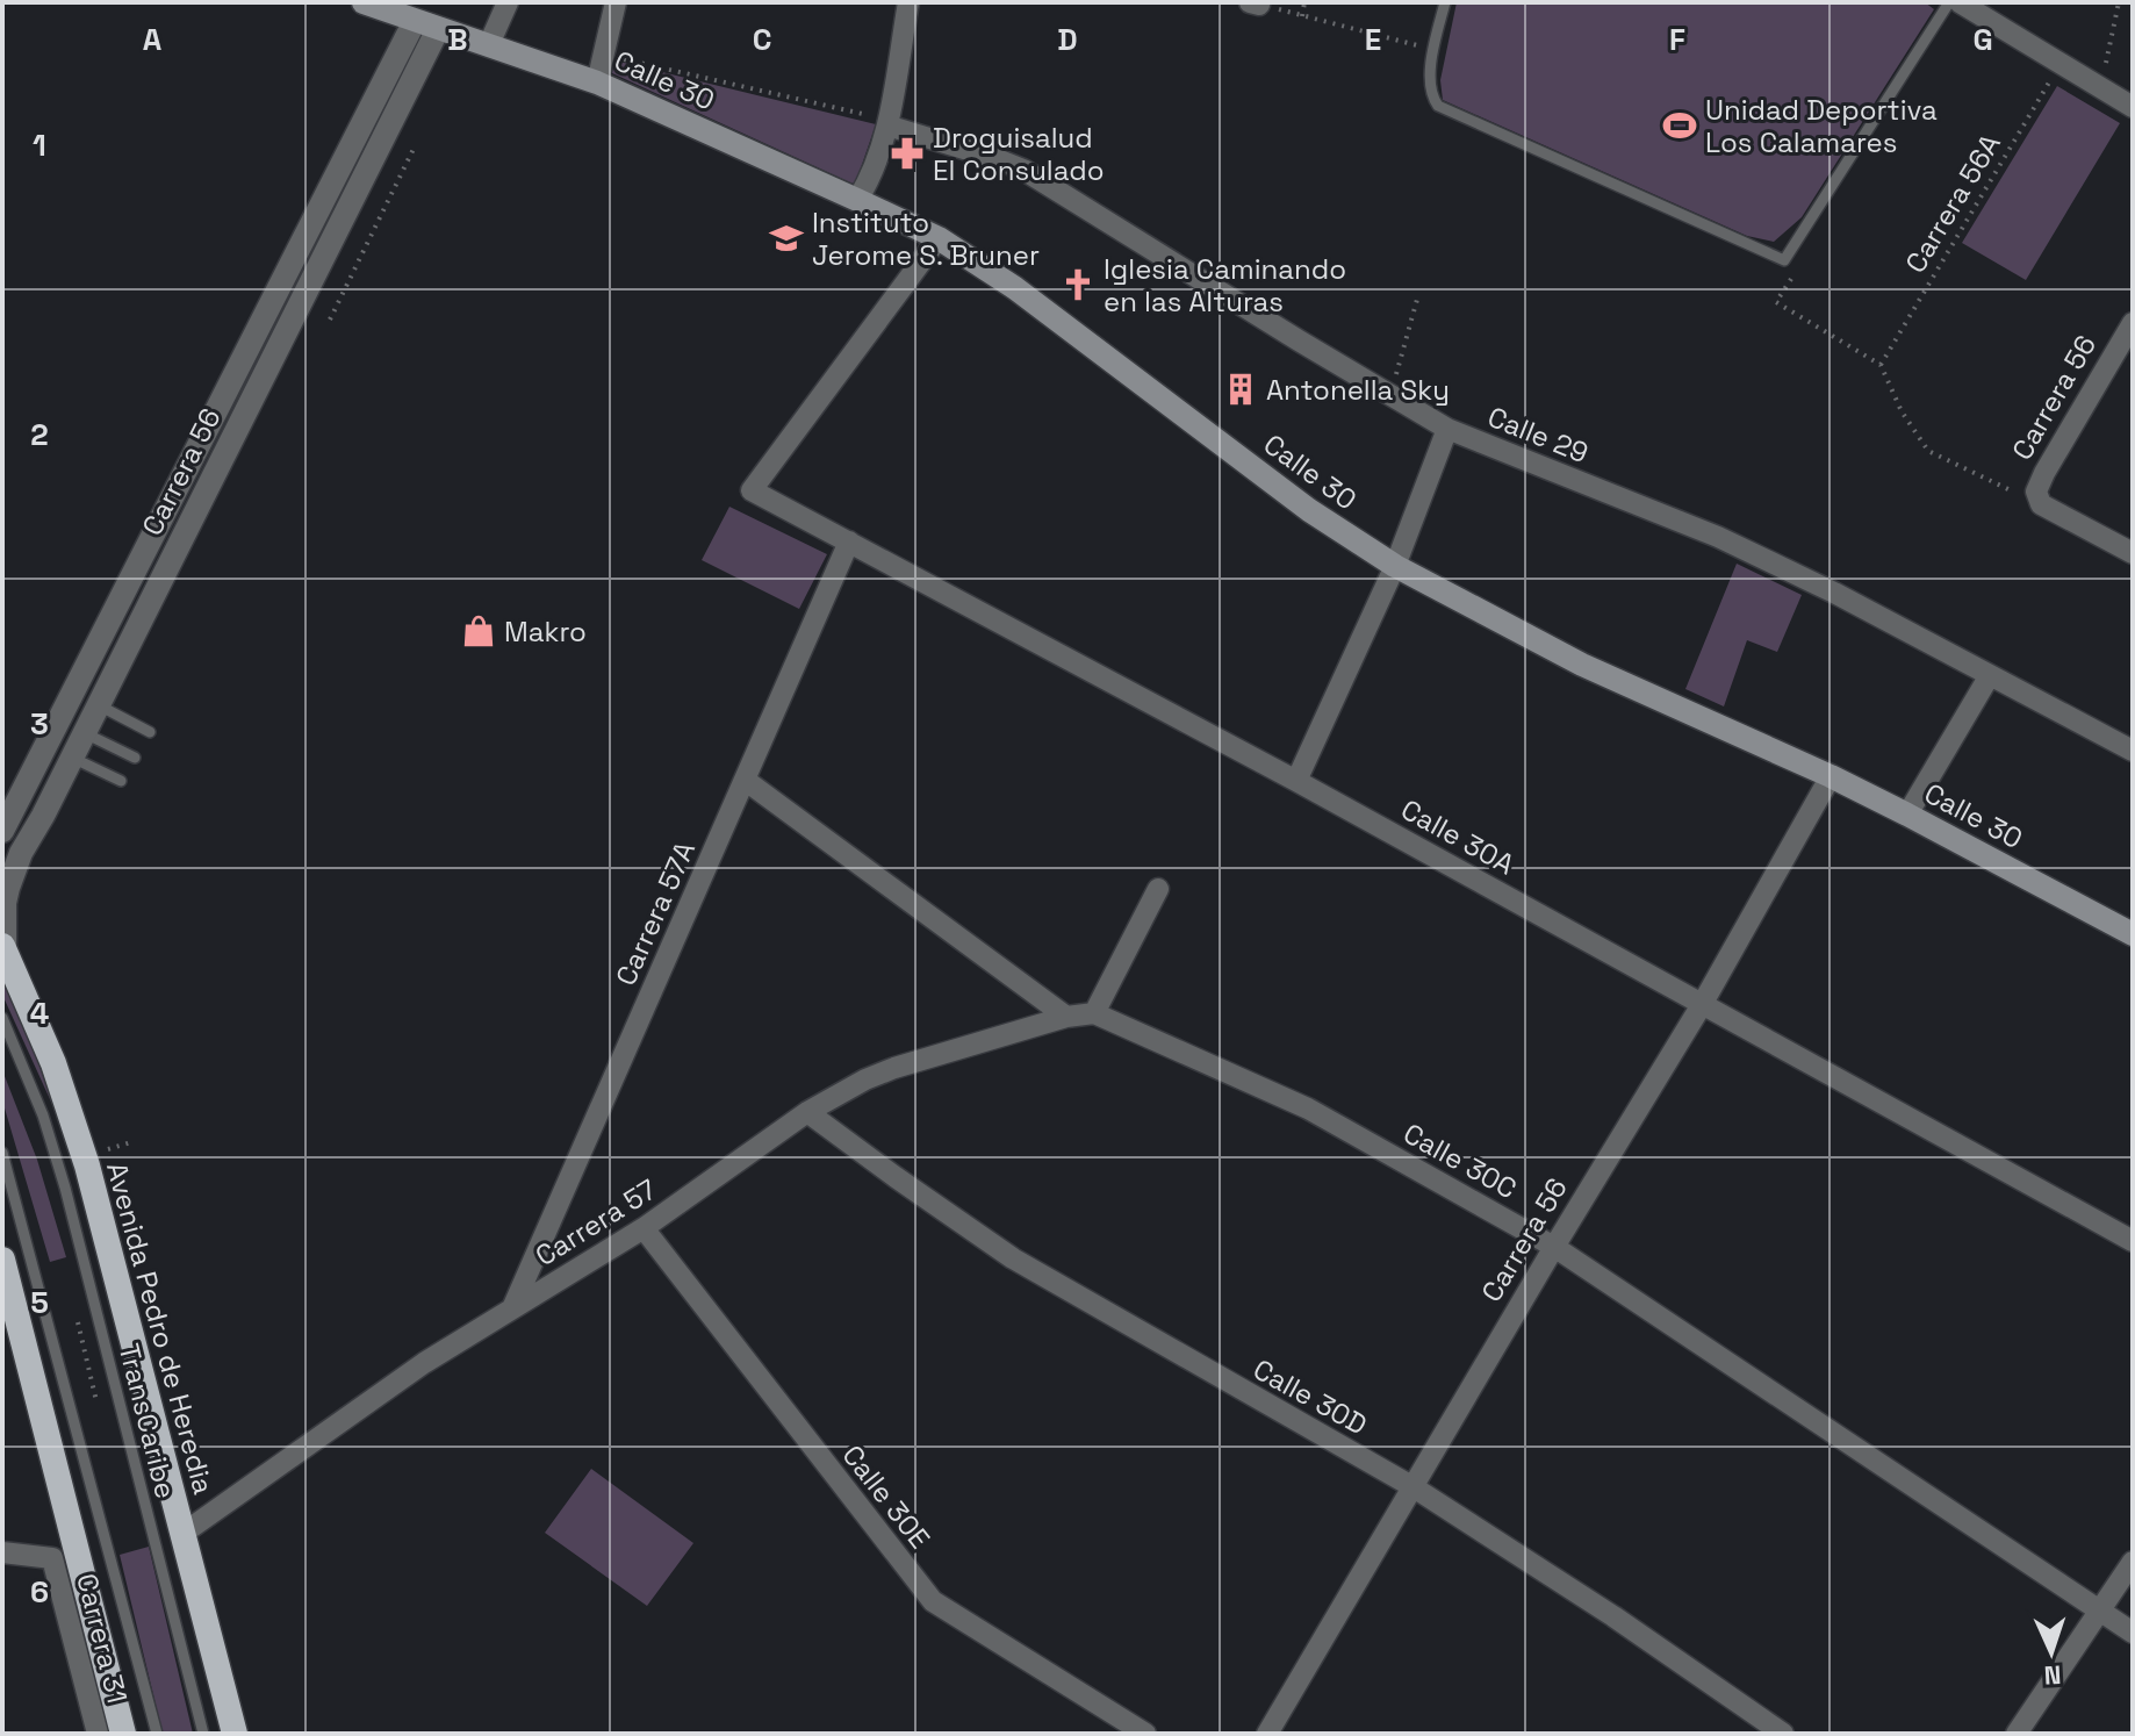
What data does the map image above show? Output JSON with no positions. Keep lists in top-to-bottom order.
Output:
{
  "streets": {
    "highway": ["Avenida Pedro de Heredia"],
    "main road": ["Calle 30"],
    "street": [
      "Carrera 56",
      "Calle 29",
      "Calle 30A",
      "Carrera 57A",
      "Calle 30C",
      "Carrera 57",
      "Calle 30D",
      "Calle 30E",
      "Carrera 31"
    ],
    "lane": ["TransCaribe"],
    "path": ["Carrera 56A"]
  },
  "crossings": [
    ["Calle 30", "Carrera 56"],
    ["Calle 30", "Calle 30A"],
    ["Carrera 56", "Calle 30A"],
    ["Carrera 56", "Calle 30C"],
    ["Carrera 56", "Avenida Pedro de Heredia"],
    ["Carrera 56", "Calle 30D"],
    ["Calle 30A", "Carrera 57A"],
    ["Carrera 57A", "Carrera 57"],
    ["Carrera 57", "Avenida Pedro de Heredia"],
    ["Carrera 57", "Calle 30D"],
    ["Carrera 57", "Calle 30E"]
  ],
  "places": {
    "sports": ["Unidad Deportiva Los Calamares"],
    "pharmacy": ["Droguisalud El Consulado"],
    "school or university": ["Instituto Jerome S. Bruner"],
    "church": ["Iglesia Caminando en las Alturas"],
    "building": ["Antonella Sky"],
    "shop": ["Makro"]
  },
  "north": "bottom",
  "grid": {
    "columns": [
      "A",
      "B",
      "C",
      "D",
      "E",
      "F",
      "G"
    ],
    "rows": [
      "1",
      "2",
      "3",
      "4",
      "5",
      "6"
    ]
  }
}
